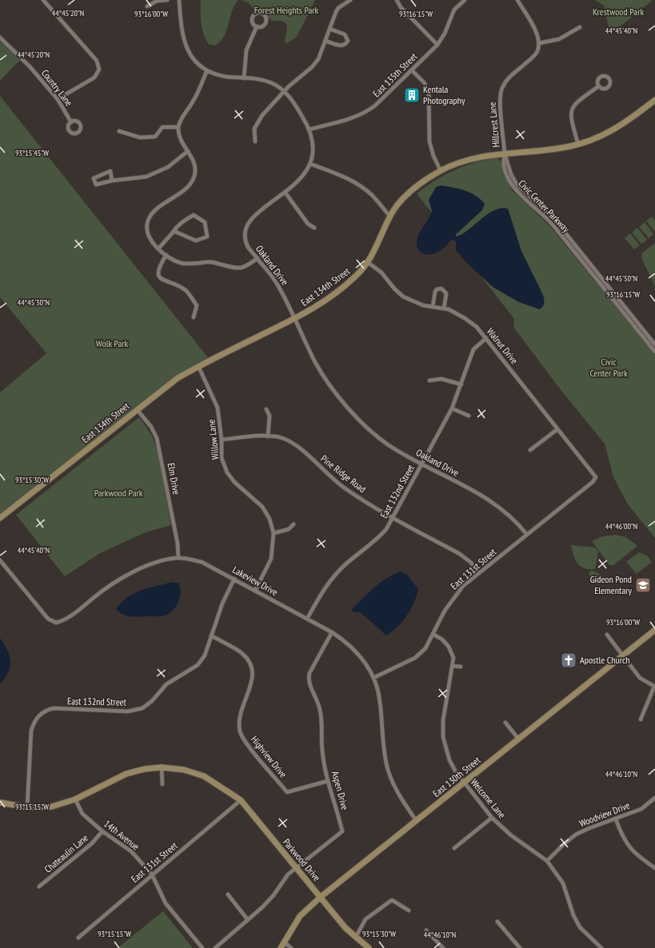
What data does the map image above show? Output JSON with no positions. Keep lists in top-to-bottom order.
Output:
{
  "streets": {
    "street": [
      "East 135th Street",
      "Country Lane",
      "Hillcrest Lane",
      "Civic Center Parkway",
      "Oakland Drive",
      "East 134th Street",
      "Walnut Drive",
      "Willow Lane",
      "Pine Ridge Road",
      "Elm Drive",
      "East 132nd Street",
      "East 131st Street",
      "Lakeview Drive",
      "Highview Drive",
      "East 130th Street",
      "Aspen Drive",
      "Welcome Lane",
      "Woodview Drive",
      "14th Avenue",
      "Chateaulin Lane",
      "Parkwood Drive"
    ]
  },
  "crossings": [
    ["East 135th Street", "Oakland Drive"],
    ["Hillcrest Lane", "Civic Center Parkway"],
    ["Hillcrest Lane", "East 134th Street"],
    ["Civic Center Parkway", "East 134th Street"],
    ["Oakland Drive", "East 134th Street"],
    ["Oakland Drive", "East 132nd Street"],
    ["Oakland Drive", "East 131st Street"],
    ["East 134th Street", "Walnut Drive"],
    ["East 134th Street", "Willow Lane"],
    ["East 134th Street", "Elm Drive"],
    ["Walnut Drive", "East 132nd Street"],
    ["Walnut Drive", "East 131st Street"],
    ["Willow Lane", "Pine Ridge Road"],
    ["Willow Lane", "Lakeview Drive"],
    ["Pine Ridge Road", "East 132nd Street"],
    ["Pine Ridge Road", "East 131st Street"],
    ["Elm Drive", "Lakeview Drive"],
    ["East 132nd Street", "Lakeview Drive"],
    ["East 132nd Street", "Highview Drive"],
    ["East 132nd Street", "Parkwood Drive"],
    ["East 131st Street", "Lakeview Drive"],
    ["East 131st Street", "Welcome Lane"],
    ["East 131st Street", "14th Avenue"],
    ["East 131st Street", "Parkwood Drive"],
    ["Lakeview Drive", "East 130th Street"],
    ["Lakeview Drive", "Aspen Drive"],
    ["Highview Drive", "Aspen Drive"],
    ["East 130th Street", "Welcome Lane"],
    ["East 130th Street", "Parkwood Drive"],
    ["Aspen Drive", "Parkwood Drive"],
    ["Welcome Lane", "Woodview Drive"],
    ["14th Avenue", "Chateaulin Lane"],
    ["14th Avenue", "Parkwood Drive"]
  ],
  "parks": [
    "Forest Heights Park",
    "Krestwood Park",
    "Wolk Park",
    "Civic Center Park",
    "Parkwood Park"
  ],
  "places": {
    "building": ["Kentala Photography"],
    "school or university": ["Gideon Pond Elementary"],
    "church": ["Apostle Church"]
  },
  "coordinates": [
    "44°45'20\"N",
    "93°16'00\"W",
    "93°16'15\"W",
    "44°45'40\"N",
    "93°15'45\"W",
    "44°45'50\"N",
    "44°45'30\"N",
    "93°15'30\"W",
    "44°46'00\"N",
    "44°46'10\"N",
    "93°15'15\"W"
  ]
}
